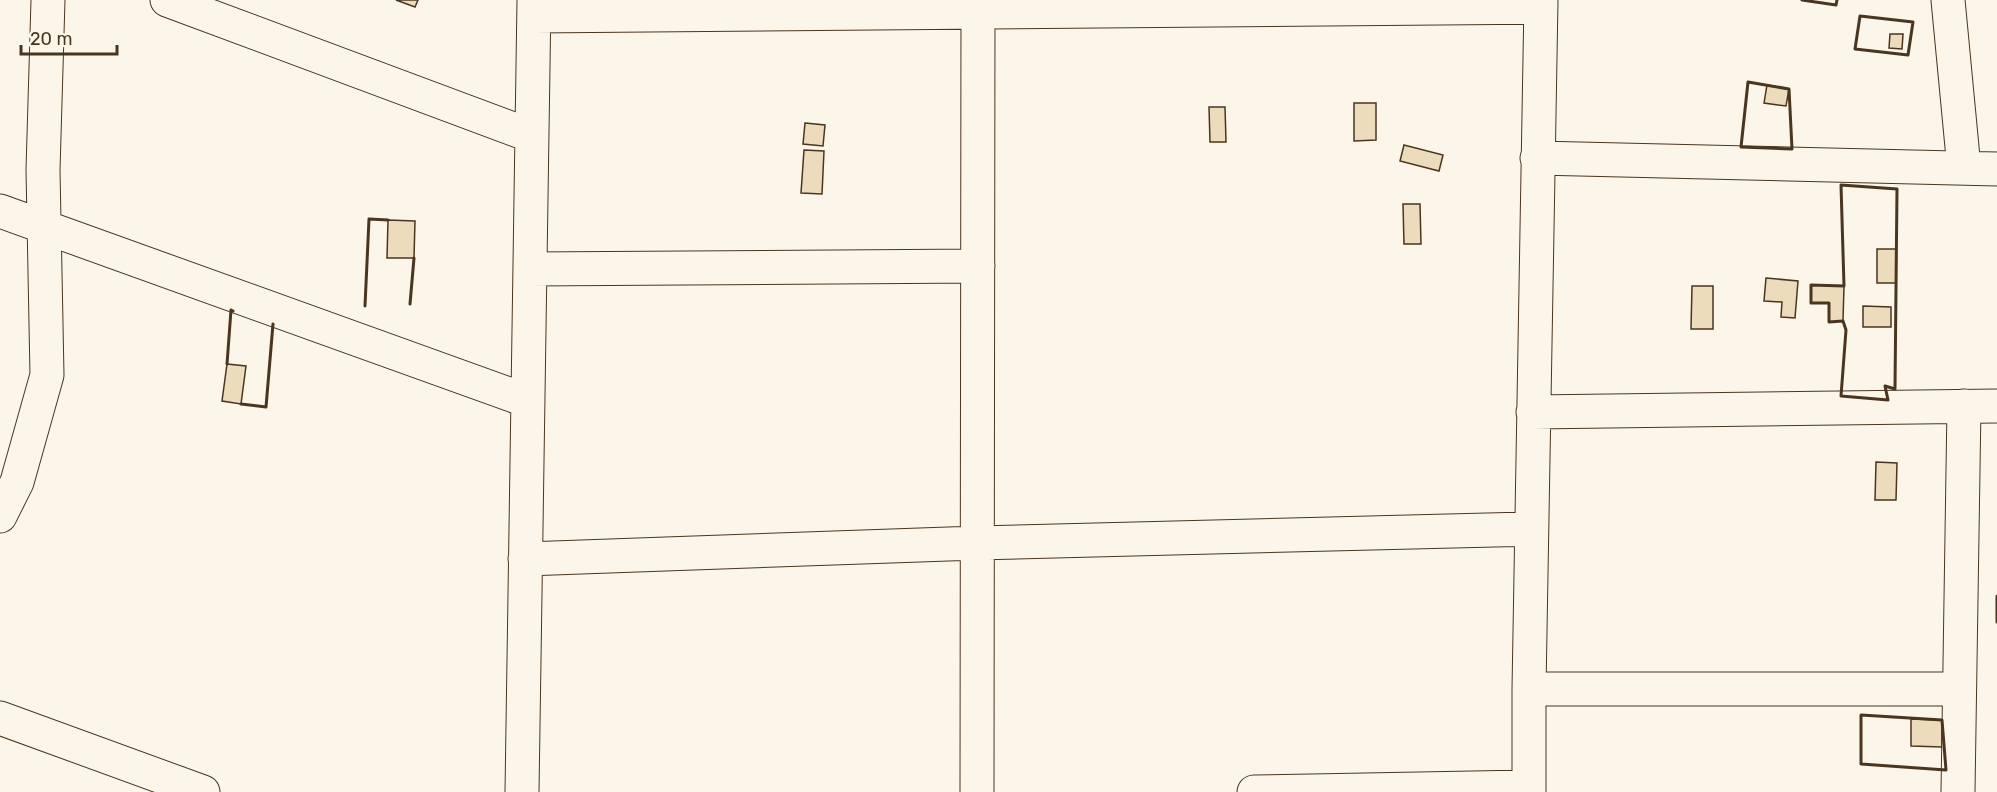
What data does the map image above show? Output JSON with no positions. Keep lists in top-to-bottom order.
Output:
{
  "scale_bar": "20 m"
}
